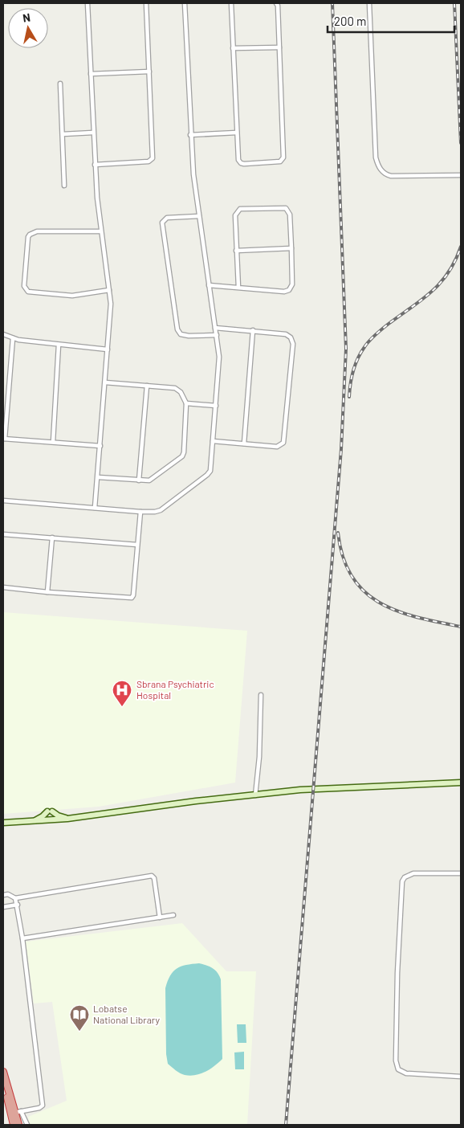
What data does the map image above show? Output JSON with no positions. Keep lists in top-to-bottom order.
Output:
{
  "places": {
    "hospital": ["Sbrana Psychiatric Hospital"],
    "library": ["Lobatse National Library"]
  },
  "scale_bar": "200 m",
  "north": "top"
}
